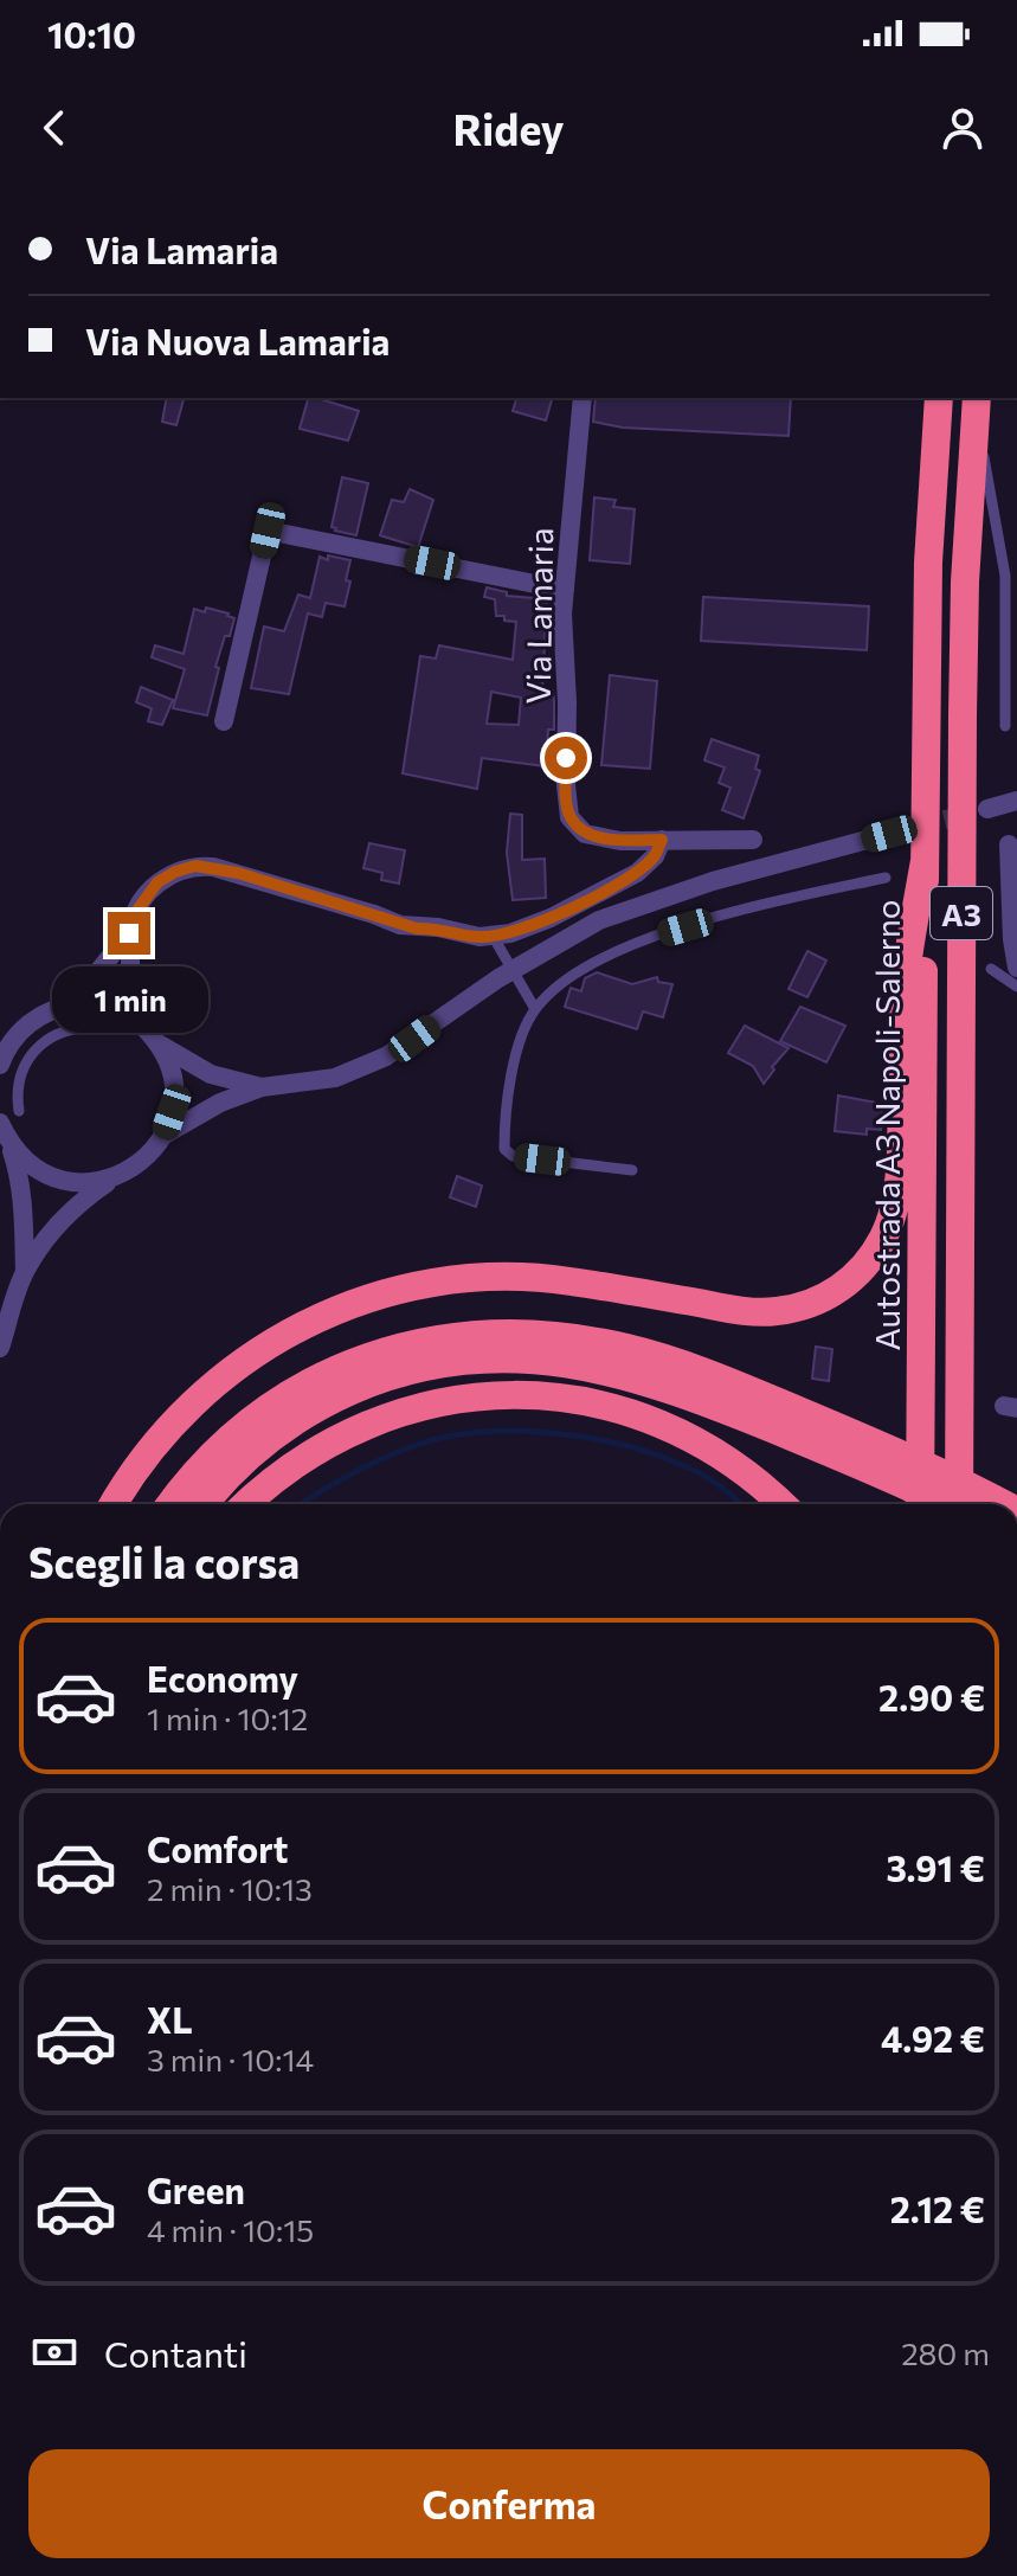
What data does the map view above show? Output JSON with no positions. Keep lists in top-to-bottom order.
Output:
{
  "streets": {
    "highway": ["A3", "Autostrada A3 Napoli-Salerno"],
    "street": ["Via Lamaria"]
  },
  "page": {
    "status": "10:10",
    "header": "Ridey",
    "banner": ["Via Lamaria", "Via Nuova Lamaria"],
    "bubble": "1 min",
    "heading": "Scegli la corsa",
    "list": [
      {
        "name": "Economy",
        "note": "1 min · 10:12",
        "value": "2.90 €"
      },
      {
        "name": "Comfort",
        "note": "2 min · 10:13",
        "value": "3.91 €"
      },
      {
        "name": "XL",
        "note": "3 min · 10:14",
        "value": "4.92 €"
      },
      {
        "name": "Green",
        "note": "4 min · 10:15",
        "value": "2.12 €"
      }
    ],
    "pay": ["Contanti", "280 m"],
    "buttons": "Conferma"
  }
}
